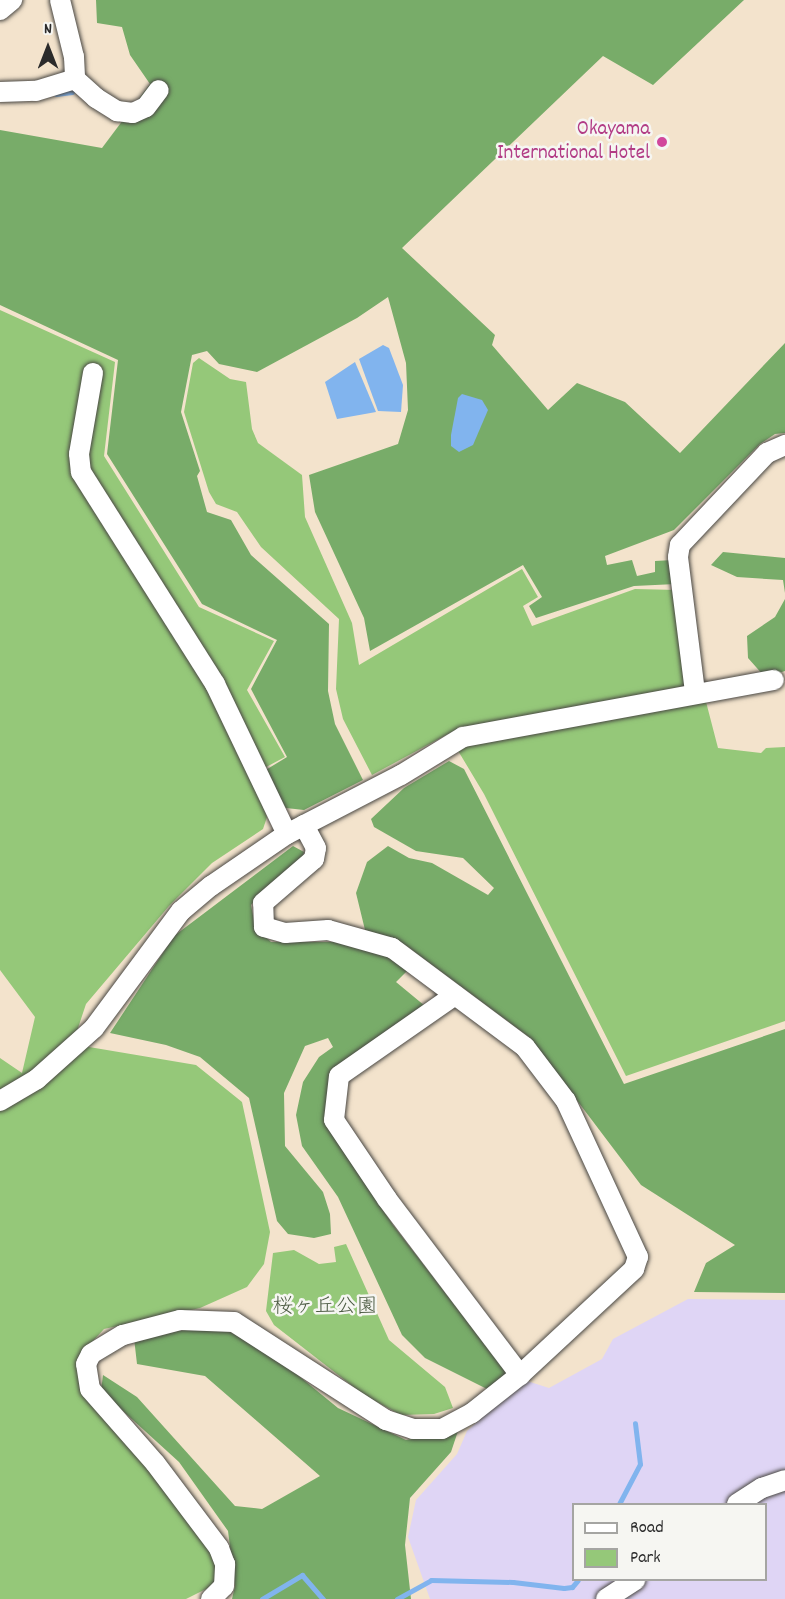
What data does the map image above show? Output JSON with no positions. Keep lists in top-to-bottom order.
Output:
{
  "parks": ["桜ヶ丘公園"],
  "places": ["Okayama International Hotel"],
  "legend": ["Road", "Park"],
  "north": "top"
}
